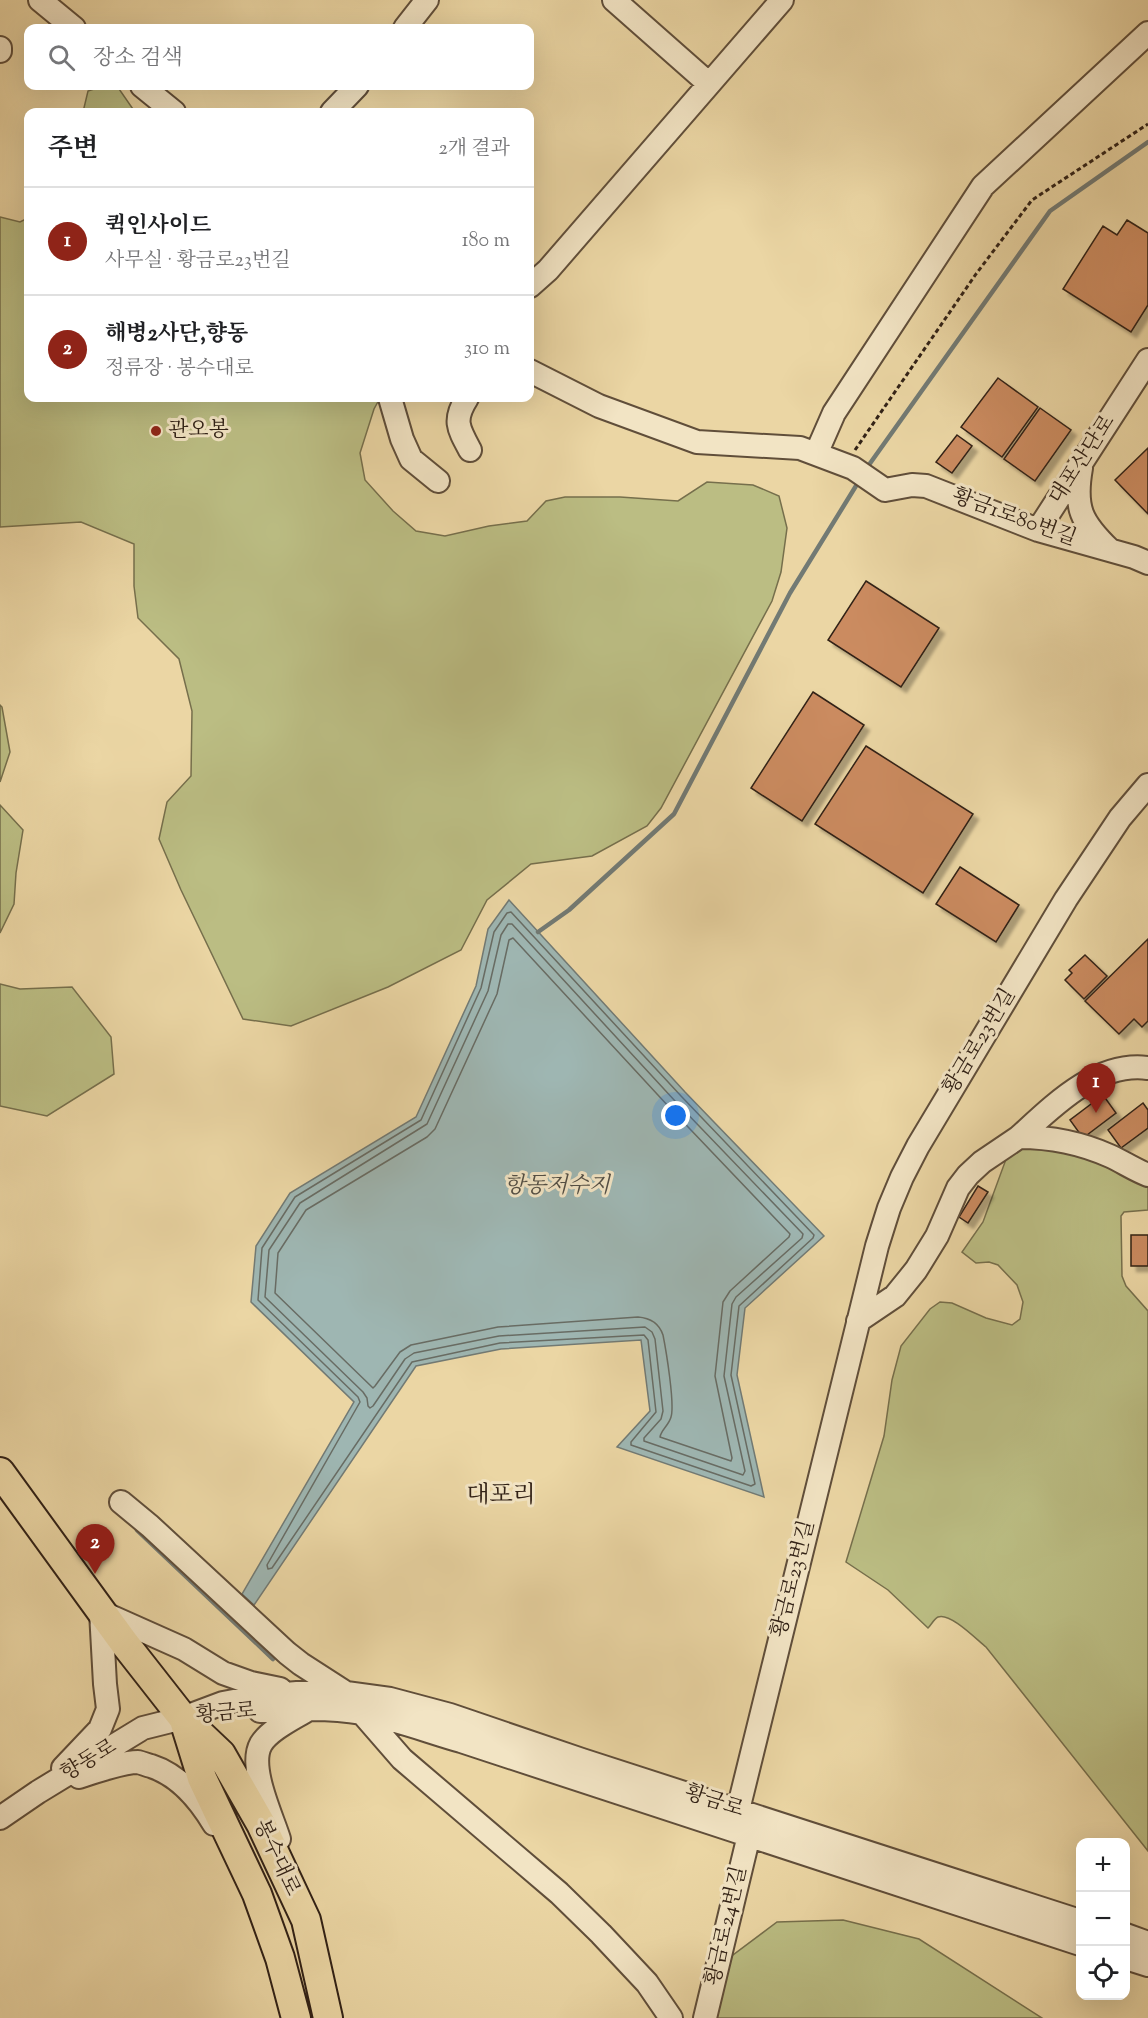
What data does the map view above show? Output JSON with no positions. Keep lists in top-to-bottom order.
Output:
{
  "streets": {
    "main road": ["봉수대로"],
    "street": [
      "대포산단로",
      "황금1로80번길",
      "황금로23번길",
      "황금로",
      "향동로",
      "황금로24번길"
    ]
  },
  "crossings": [
    ["대포산단로", "황금1로80번길"],
    ["황금로23번길", "황금로"],
    ["황금로", "향동로"],
    ["황금로", "봉수대로"],
    ["황금로", "황금로24번길"],
    ["향동로", "봉수대로"]
  ],
  "districts": ["대포리"],
  "water": ["항동저수지"],
  "places": ["관오봉"],
  "page": {
    "search": "장소 검색",
    "heading": ["주변", "2개 결과"],
    "list": [
      {
        "mark": "1",
        "name": "퀵인사이드",
        "note": "사무실 · 황금로23번길",
        "value": "180 m"
      },
      {
        "mark": "2",
        "name": "해병2사단,향동",
        "note": "정류장 · 봉수대로",
        "value": "310 m"
      }
    ],
    "pins": ["1", "2"],
    "map_buttons": ["+", "−"]
  }
}
